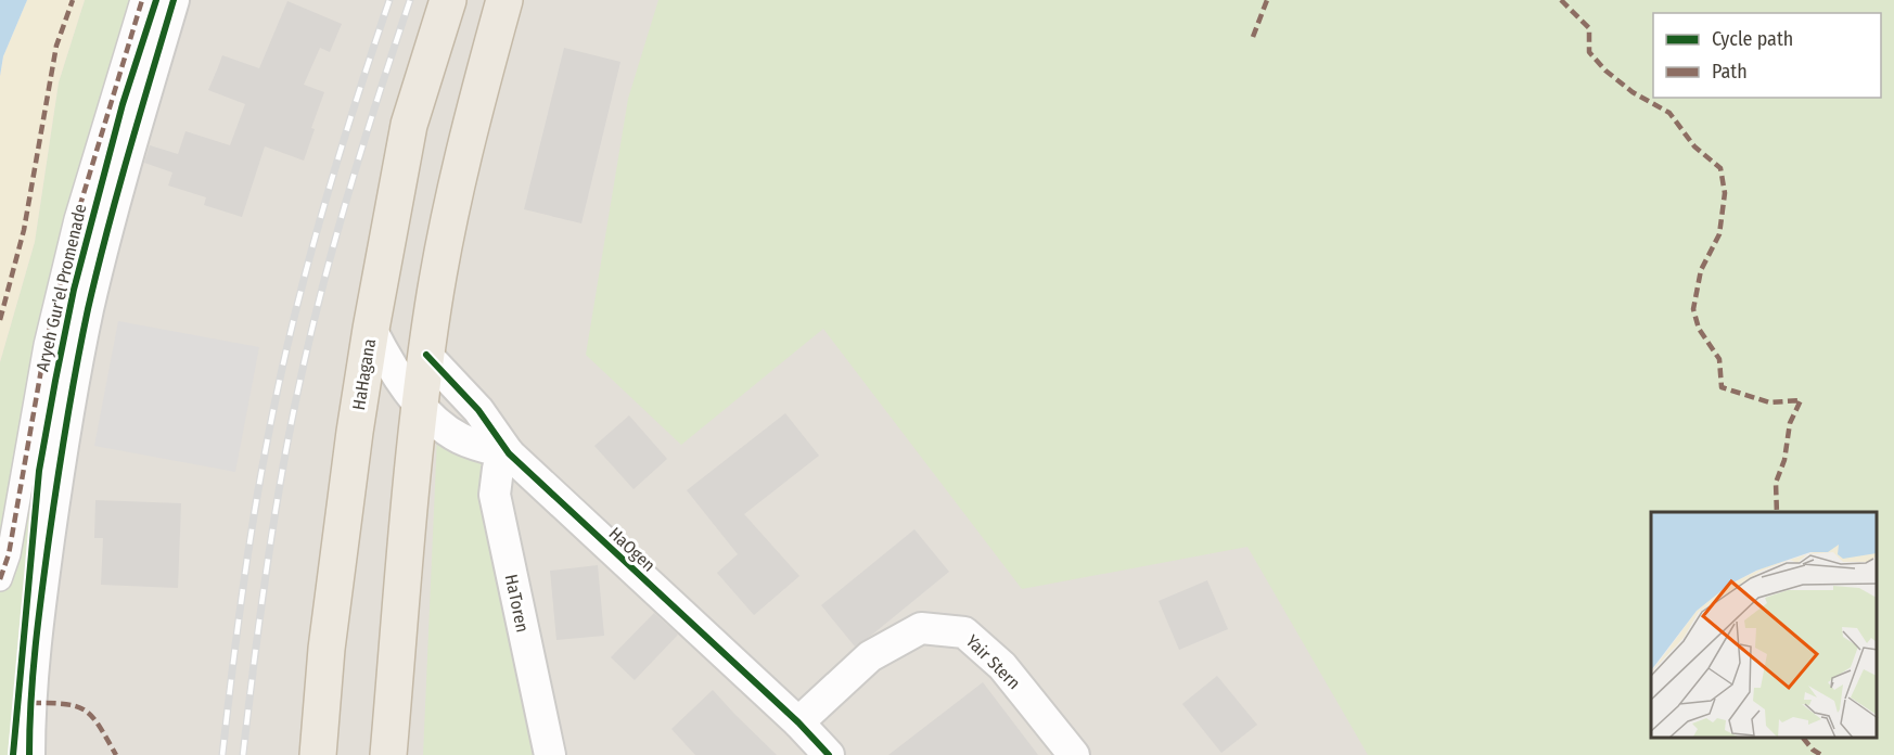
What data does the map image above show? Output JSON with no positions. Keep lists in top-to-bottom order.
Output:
{
  "streets": {
    "highway": ["HaHagana"],
    "street": [
      "Aryeh Gur'el Promenade",
      "HaOgen",
      "HaToren",
      "Yair Stern"
    ]
  },
  "crossings": [
    ["HaHagana", "HaOgen"],
    ["HaOgen", "HaToren"],
    ["HaOgen", "Yair Stern"]
  ],
  "legend": ["Cycle path", "Path"]
}
